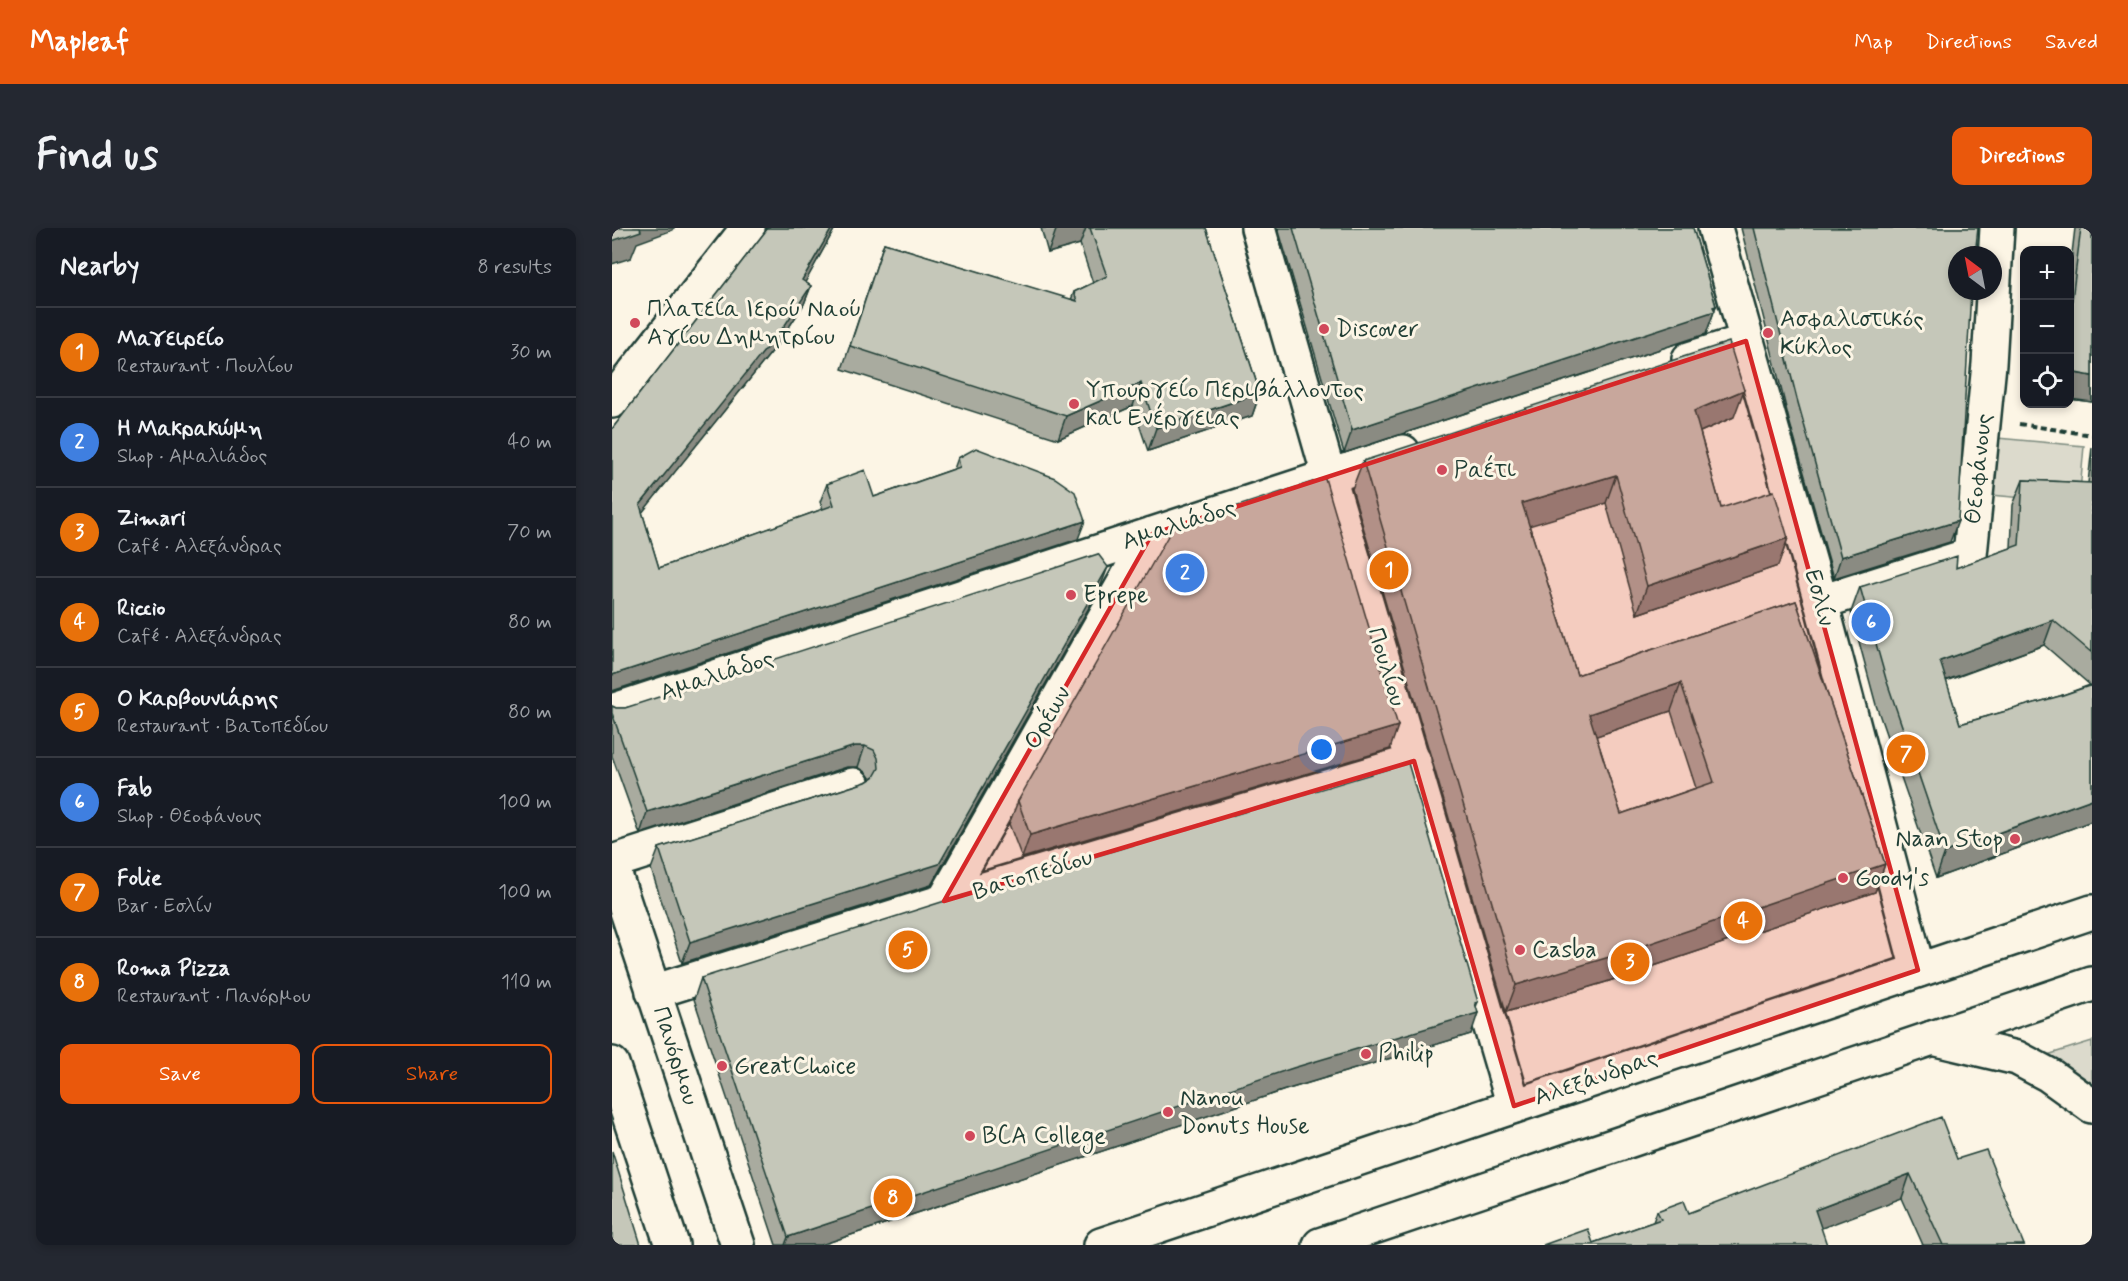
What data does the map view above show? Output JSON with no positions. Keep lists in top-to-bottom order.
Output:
{
  "streets": {
    "street": [
      "Θεοφάνους",
      "Αμαλιάδος",
      "Εσλίν",
      "Πουλίου",
      "Ορέων",
      "Βατοπεδίου",
      "Πανόρμου",
      "Αλεξάνδρας"
    ]
  },
  "crossings": [
    ["Θεοφάνους", "Εσλίν"],
    ["Αμαλιάδος", "Πουλίου"],
    ["Αμαλιάδος", "Ορέων"],
    ["Εσλίν", "Αλεξάνδρας"],
    ["Πουλίου", "Βατοπεδίου"],
    ["Πουλίου", "Αλεξάνδρας"],
    ["Ορέων", "Βατοπεδίου"],
    ["Βατοπεδίου", "Πανόρμου"]
  ],
  "places": [
    "Πλατεία Ιερού Ναού Αγίου Δημητρίου",
    "Discover",
    "Ασφαλιστικός Κύκλος",
    "Υπουργείο Περιβάλλοντος και Ενέργειας",
    "Ραέτι",
    "Eprepe",
    "Naan Stop",
    "Goody's",
    "Casba",
    "Philip",
    "GreatChoice",
    "Nanou Donuts House",
    "BCA College"
  ],
  "north": "top left",
  "page": {
    "header": "Mapleaf",
    "nav": ["Map", "Directions", "Saved"],
    "buttons": [
      "Directions",
      ["Save", "Share"]
    ],
    "title": "Find us",
    "heading": ["Nearby", "8 results"],
    "map_buttons": ["+", "−"],
    "list": [
      {
        "mark": "1",
        "name": "Μαγειρείο",
        "note": "Restaurant · Πουλίου",
        "value": "30 m"
      },
      {
        "mark": "2",
        "name": "Η Μακρακώμη",
        "note": "Shop · Αμαλιάδος",
        "value": "40 m"
      },
      {
        "mark": "3",
        "name": "Zimari",
        "note": "Café · Αλεξάνδρας",
        "value": "70 m"
      },
      {
        "mark": "4",
        "name": "Riccio",
        "note": "Café · Αλεξάνδρας",
        "value": "80 m"
      },
      {
        "mark": "5",
        "name": "Ο Καρβουνιάρης",
        "note": "Restaurant · Βατοπεδίου",
        "value": "80 m"
      },
      {
        "mark": "6",
        "name": "Fab",
        "note": "Shop · Θεοφάνους",
        "value": "100 m"
      },
      {
        "mark": "7",
        "name": "Folie",
        "note": "Bar · Εσλίν",
        "value": "100 m"
      },
      {
        "mark": "8",
        "name": "Roma Pizza",
        "note": "Restaurant · Πανόρμου",
        "value": "110 m"
      }
    ],
    "pins": [
      "1",
      "2",
      "6",
      "7",
      "4",
      "5",
      "3",
      "8"
    ]
  }
}
